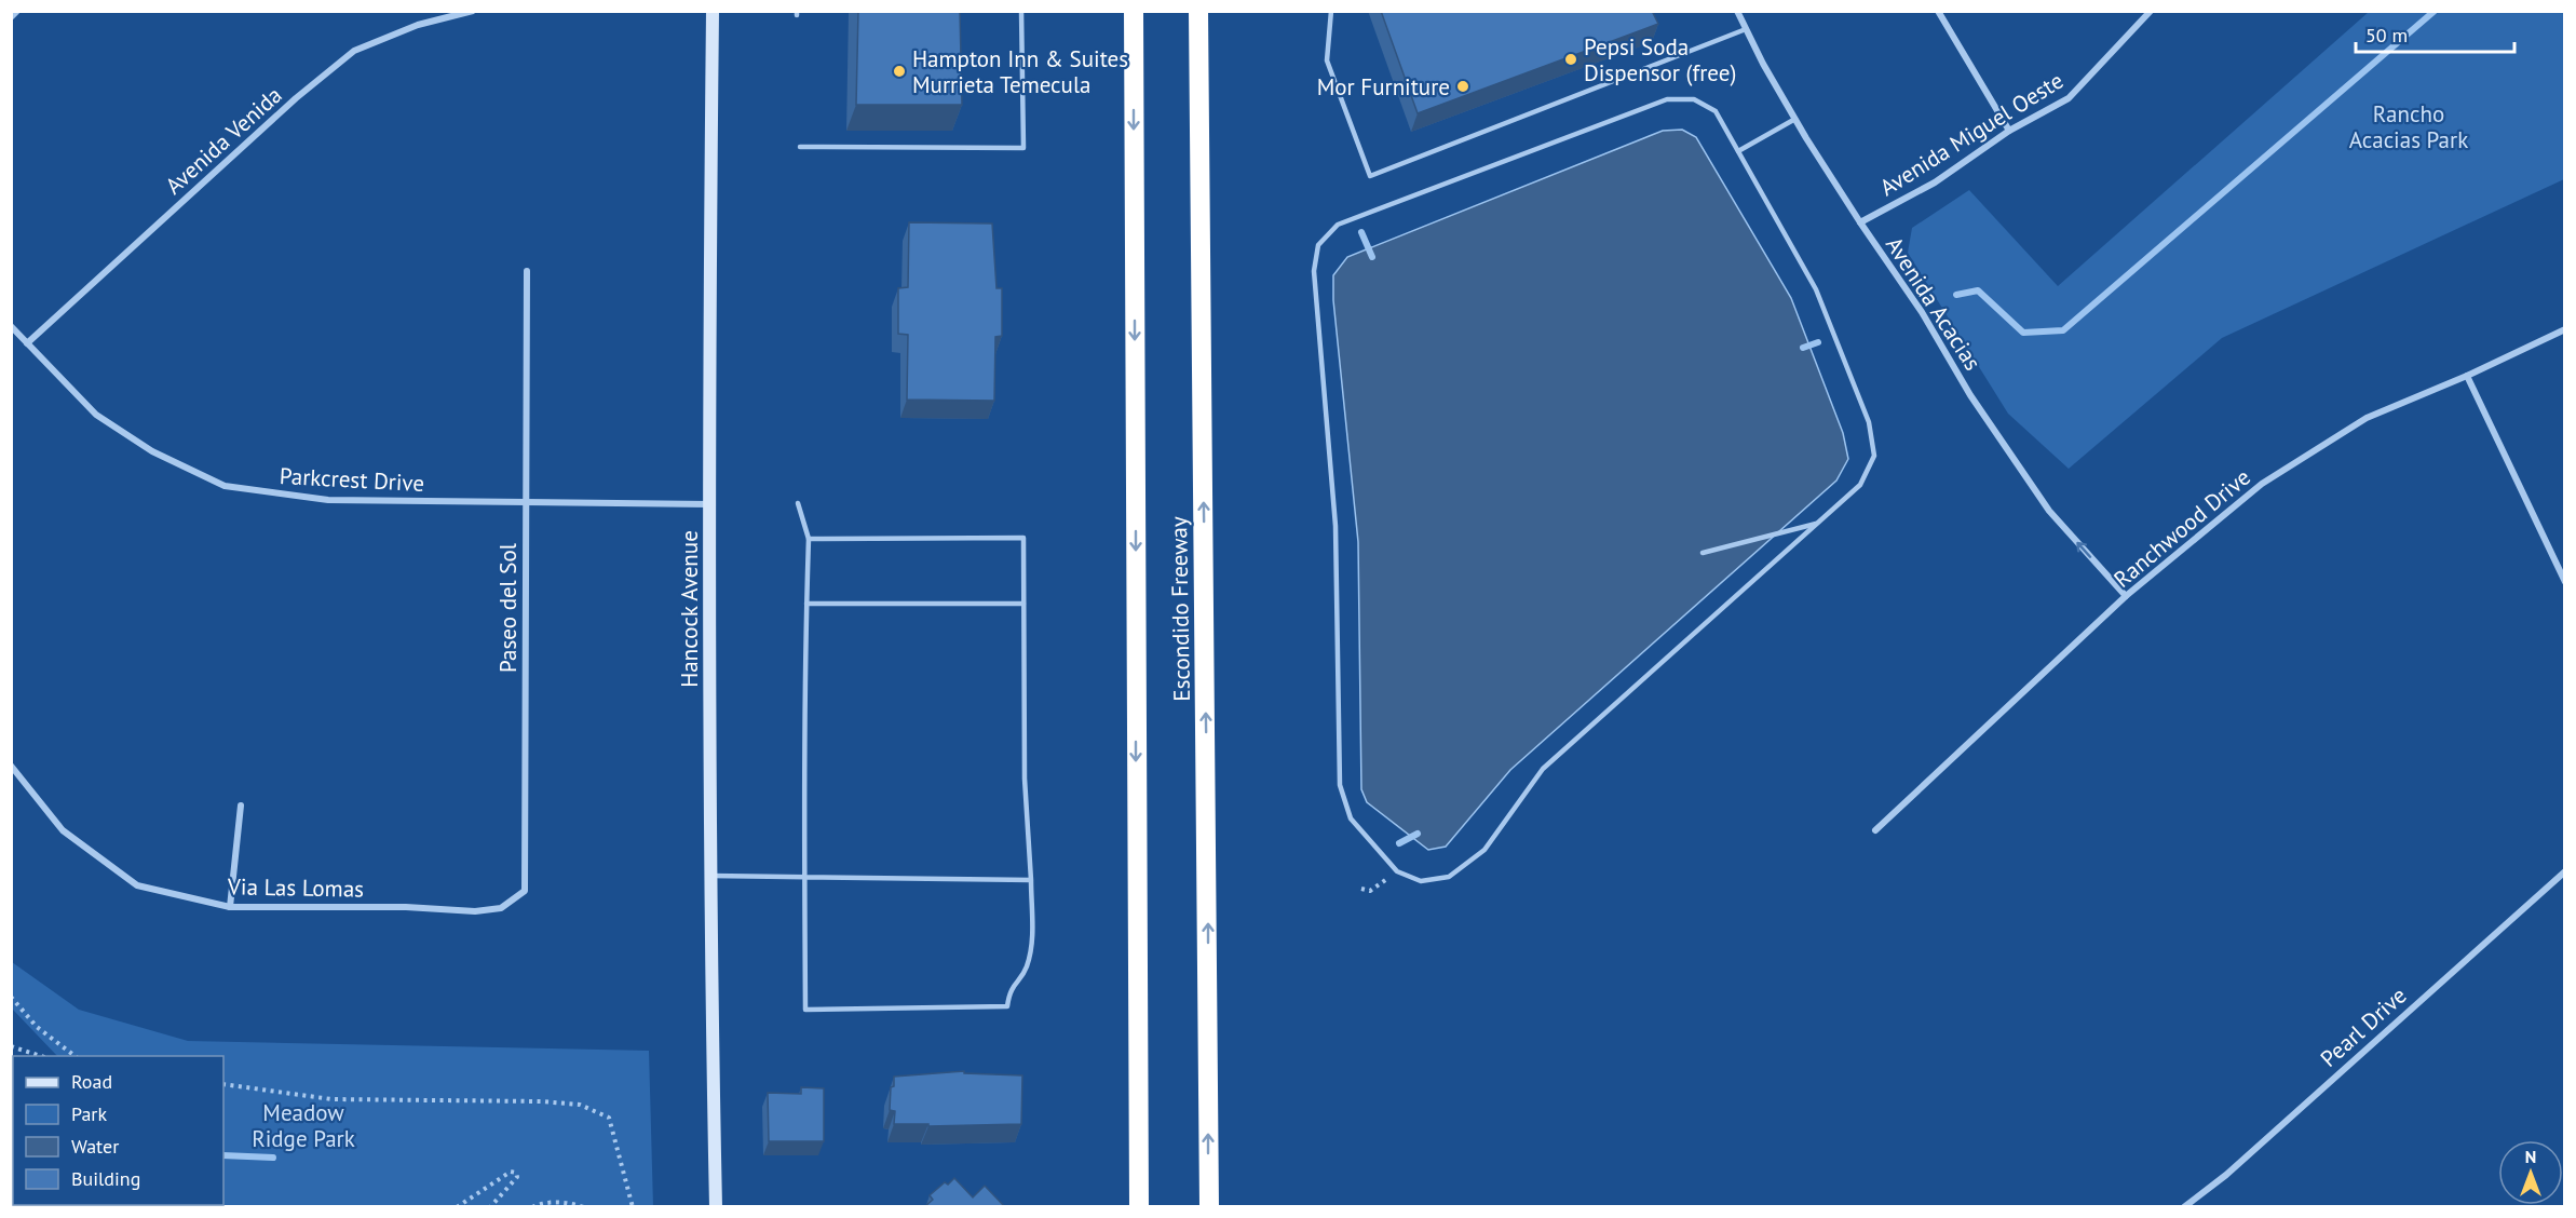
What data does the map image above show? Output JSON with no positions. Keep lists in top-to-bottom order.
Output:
{
  "streets": {
    "highway": ["Escondido Freeway"],
    "main road": ["Hancock Avenue"],
    "street": [
      "Avenida Miguel Oeste",
      "Avenida Venida",
      "Avenida Acacias",
      "Parkcrest Drive",
      "Ranchwood Drive",
      "Paseo del Sol",
      "Via Las Lomas",
      "Pearl Drive"
    ]
  },
  "crossings": [
    ["Avenida Miguel Oeste", "Avenida Acacias"],
    ["Avenida Venida", "Parkcrest Drive"],
    ["Avenida Acacias", "Ranchwood Drive"],
    ["Parkcrest Drive", "Paseo del Sol"],
    ["Parkcrest Drive", "Hancock Avenue"],
    ["Paseo del Sol", "Via Las Lomas"]
  ],
  "one_way": ["Avenida Acacias"],
  "parks": ["Rancho Acacias Park", "Meadow Ridge Park"],
  "places": ["Pepsi Soda Dispensor (free)", "Hampton Inn & Suites Murrieta Temecula", "Mor Furniture"],
  "legend": [
    "Road",
    "Park",
    "Water",
    "Building"
  ],
  "scale_bar": "50 m",
  "north": "top"
}
